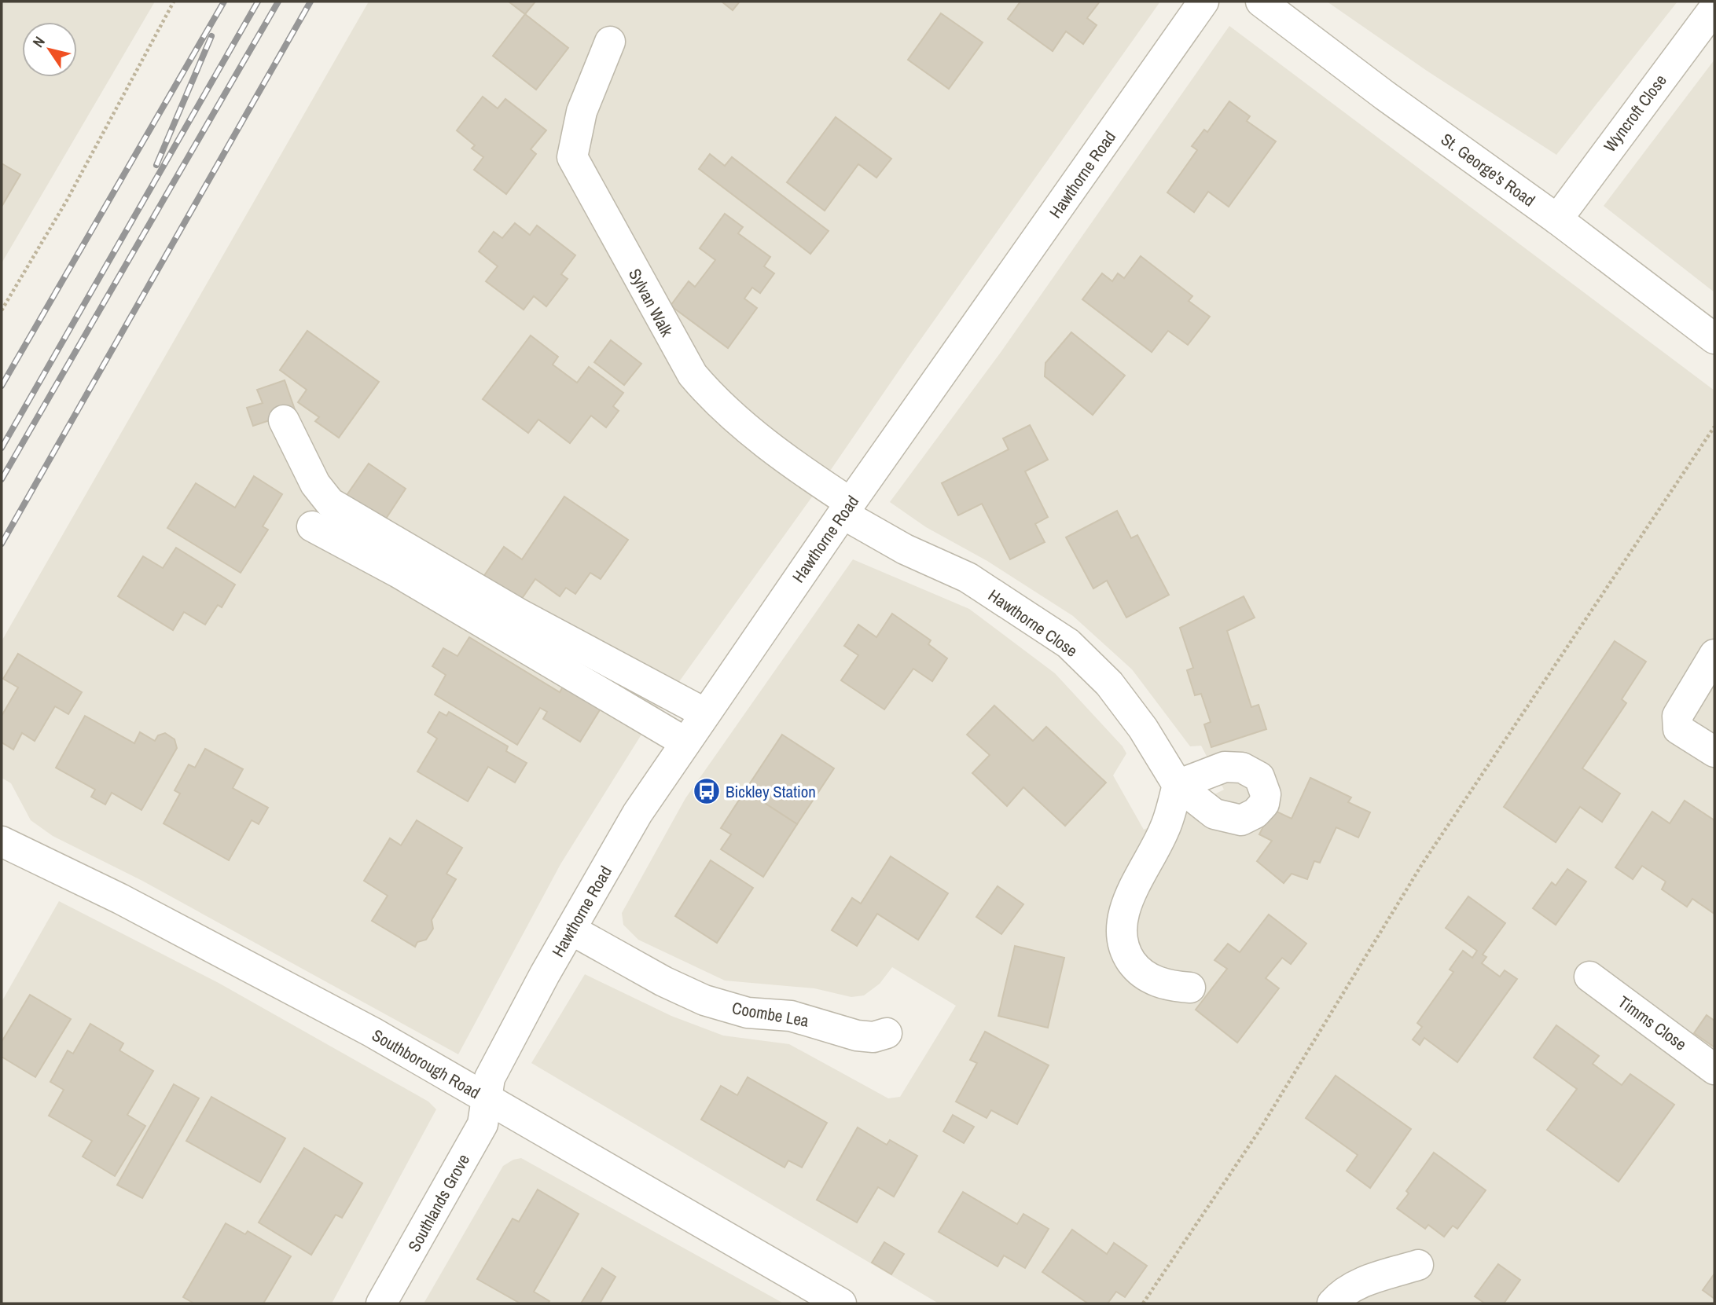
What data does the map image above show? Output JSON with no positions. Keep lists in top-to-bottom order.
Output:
{
  "streets": {
    "street": [
      "Wyncroft Close",
      "St. George's Road",
      "Hawthorne Road",
      "Sylvan Walk",
      "Hawthorne Close",
      "Coombe Lea",
      "Timms Close",
      "Southborough Road",
      "Southlands Grove"
    ]
  },
  "crossings": [
    ["Wyncroft Close", "St. George's Road"],
    ["Hawthorne Road", "Sylvan Walk"],
    ["Hawthorne Road", "Hawthorne Close"],
    ["Hawthorne Road", "Coombe Lea"],
    ["Hawthorne Road", "Southborough Road"],
    ["Hawthorne Road", "Southlands Grove"],
    ["Sylvan Walk", "Hawthorne Close"],
    ["Southborough Road", "Southlands Grove"]
  ],
  "places": {
    "bus stop": ["Bickley Station"]
  },
  "north": "top left"
}
